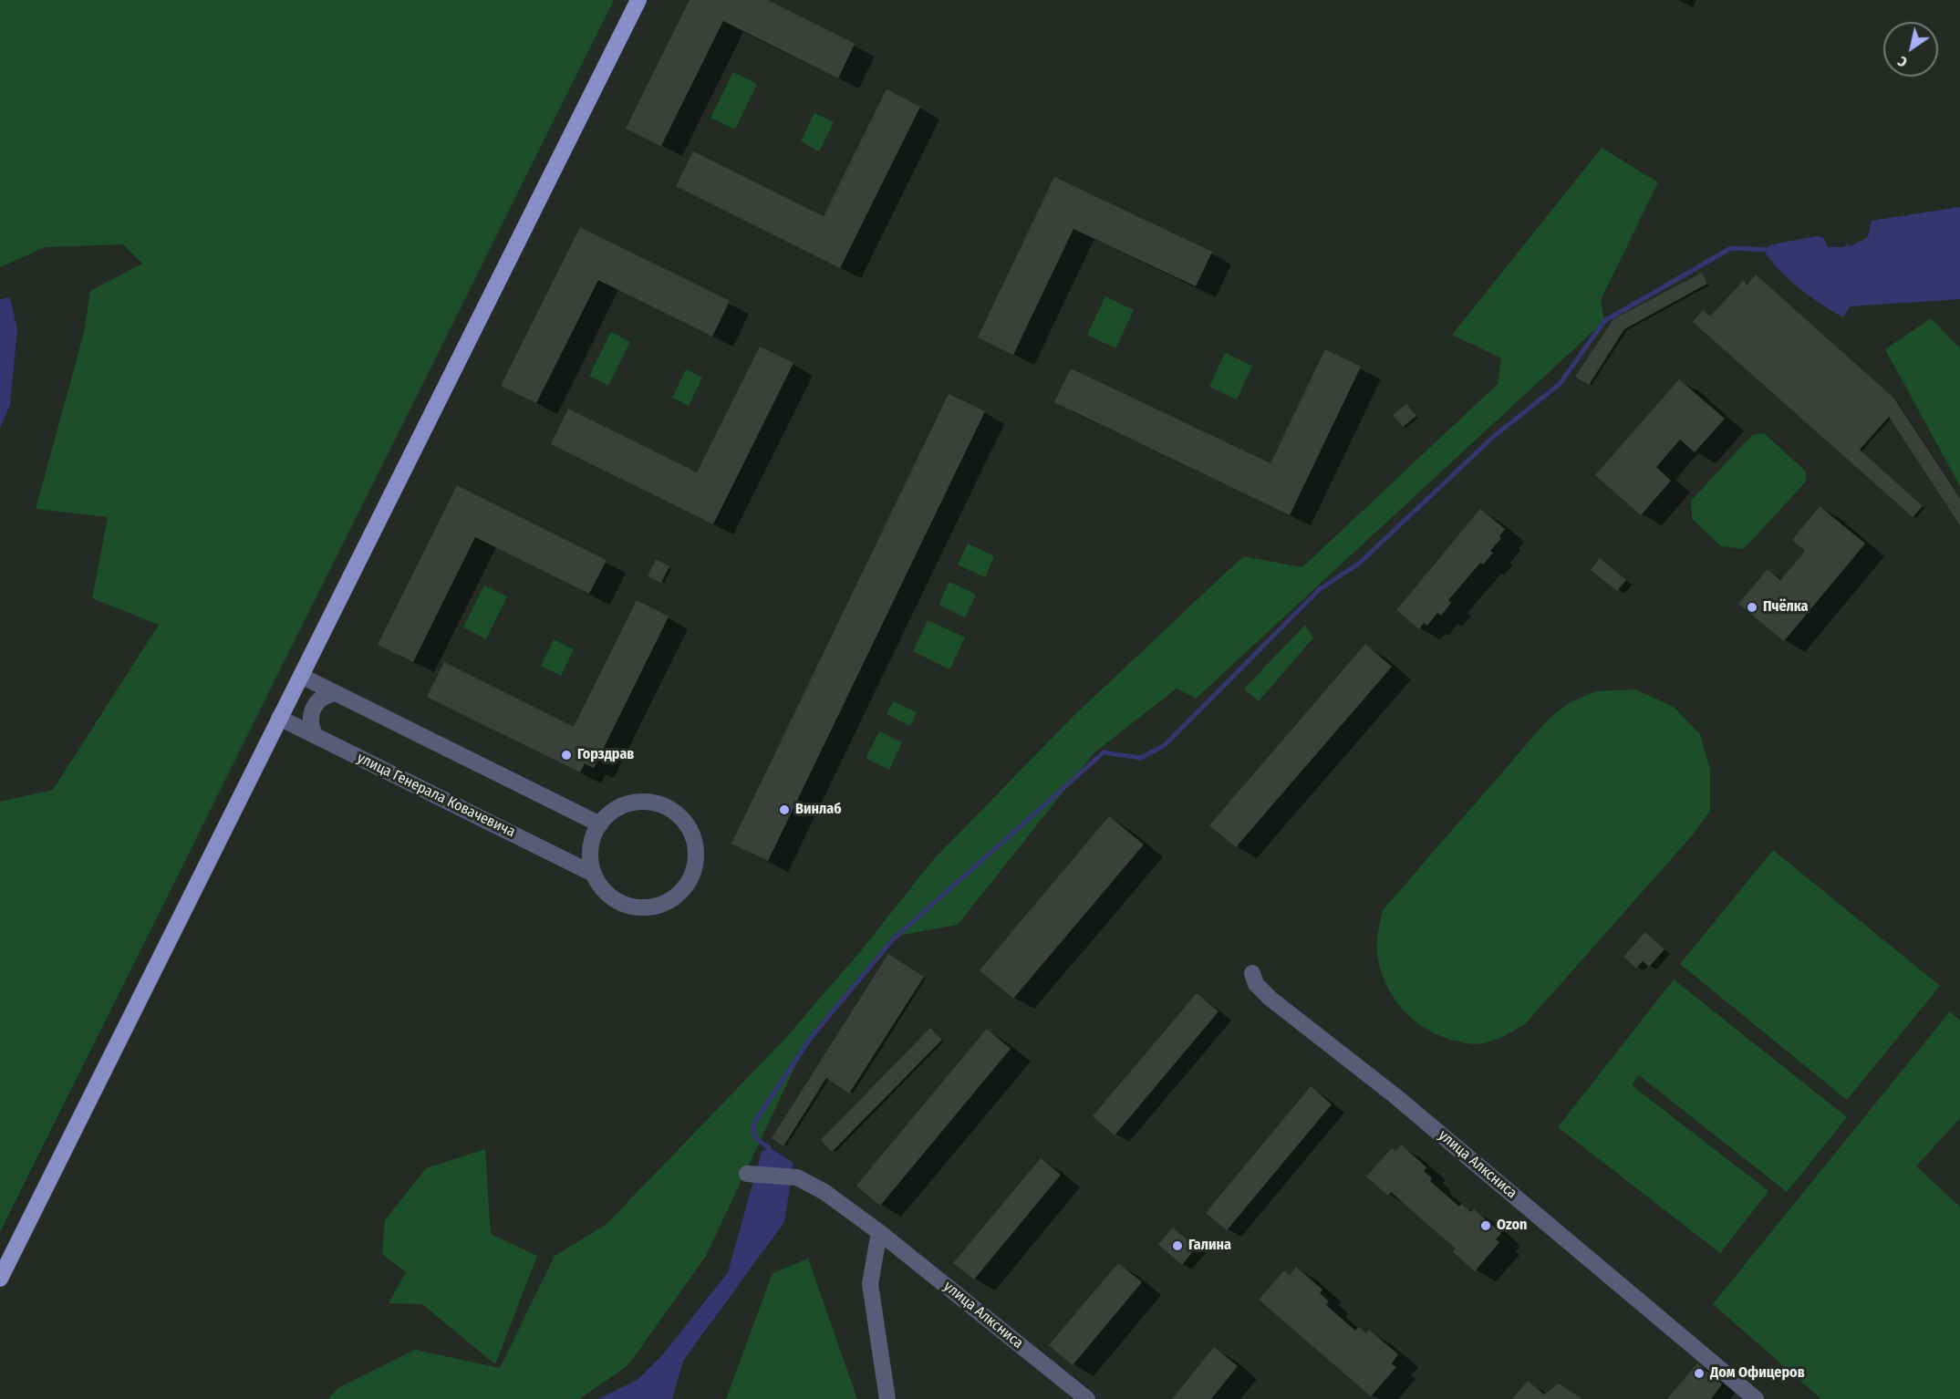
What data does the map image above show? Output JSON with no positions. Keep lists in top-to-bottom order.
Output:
{
  "streets": {
    "street": ["улица Генерала Ковачевича", "улица Алксниса"]
  },
  "places": [
    "Пчёлка",
    "Горздрав",
    "Винлаб",
    "Ozon",
    "Галина",
    "Дом Офицеров"
  ],
  "north": "bottom left"
}
